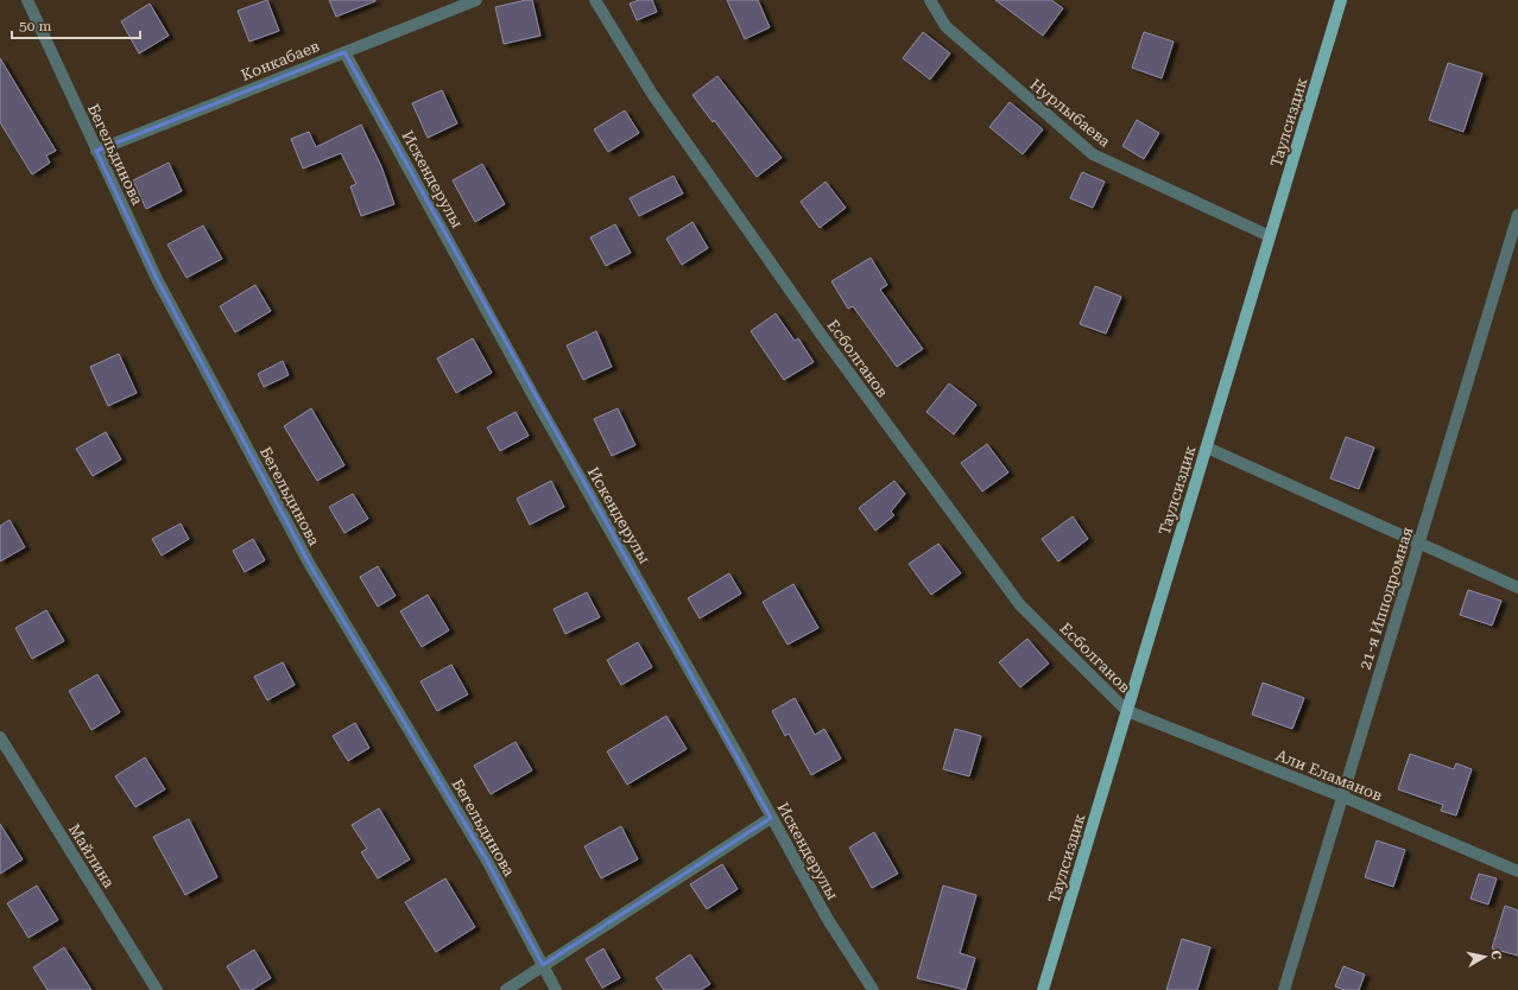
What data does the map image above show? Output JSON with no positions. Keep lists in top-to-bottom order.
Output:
{
  "streets": {
    "main road": ["Таулсиздик"],
    "street": [
      "Конкабаев",
      "Нурлыбаева",
      "Бегельдинова",
      "Искендерулы",
      "Есболганов",
      "21-я Ипподромная",
      "Али Еламанов",
      "Майлина"
    ]
  },
  "crossings": [
    ["Конкабаев", "Бегельдинова"],
    ["Конкабаев", "Искендерулы"],
    ["Нурлыбаева", "Таулсиздик"],
    ["Таулсиздик", "Есболганов"],
    ["Таулсиздик", "Али Еламанов"],
    ["Есболганов", "Али Еламанов"],
    ["21-я Ипподромная", "Али Еламанов"]
  ],
  "scale_bar": "50 m",
  "north": "right"
}
